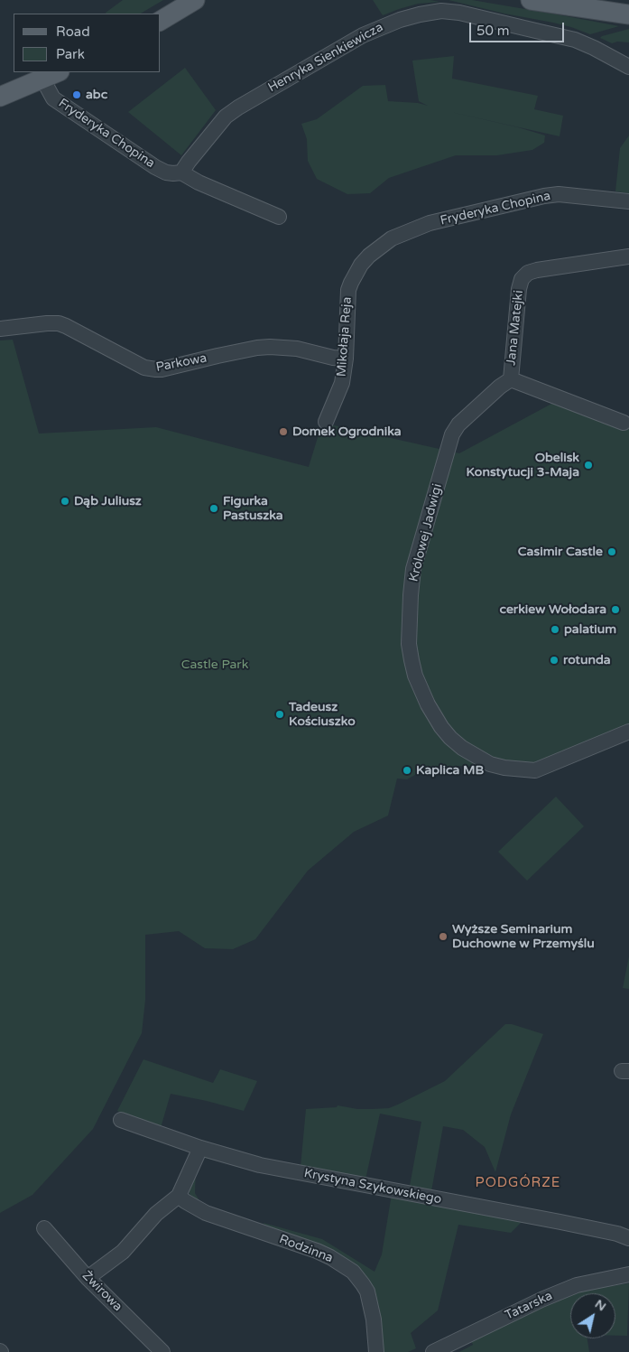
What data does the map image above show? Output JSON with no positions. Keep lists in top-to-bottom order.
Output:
{
  "streets": {
    "street": [
      "Henryka Sienkiewicza",
      "Fryderyka Chopina",
      "Jana Matejki",
      "Mikołaja Reja",
      "Parkowa",
      "Królowej Jadwigi",
      "Krystyna Szykowskiego",
      "Rodzinna",
      "Żwirowa",
      "Tatarska"
    ]
  },
  "crossings": [
    ["Henryka Sienkiewicza", "Fryderyka Chopina"],
    ["Fryderyka Chopina", "Mikołaja Reja"],
    ["Jana Matejki", "Królowej Jadwigi"],
    ["Mikołaja Reja", "Parkowa"]
  ],
  "districts": ["PODGÓRZE"],
  "parks": ["Castle Park"],
  "places": [
    "abc",
    "Domek Ogrodnika",
    "Obelisk Konstytucji 3-Maja",
    "Dąb Juliusz",
    "Figurka Pastuszka",
    "Casimir Castle",
    "cerkiew Wołodara",
    "palatium",
    "rotunda",
    "Tadeusz Kościuszko",
    "Kaplica MB",
    "Wyższe Seminarium Duchowne w Przemyślu"
  ],
  "legend": ["Road", "Park"],
  "scale_bar": "50 m",
  "north": "top right"
}
